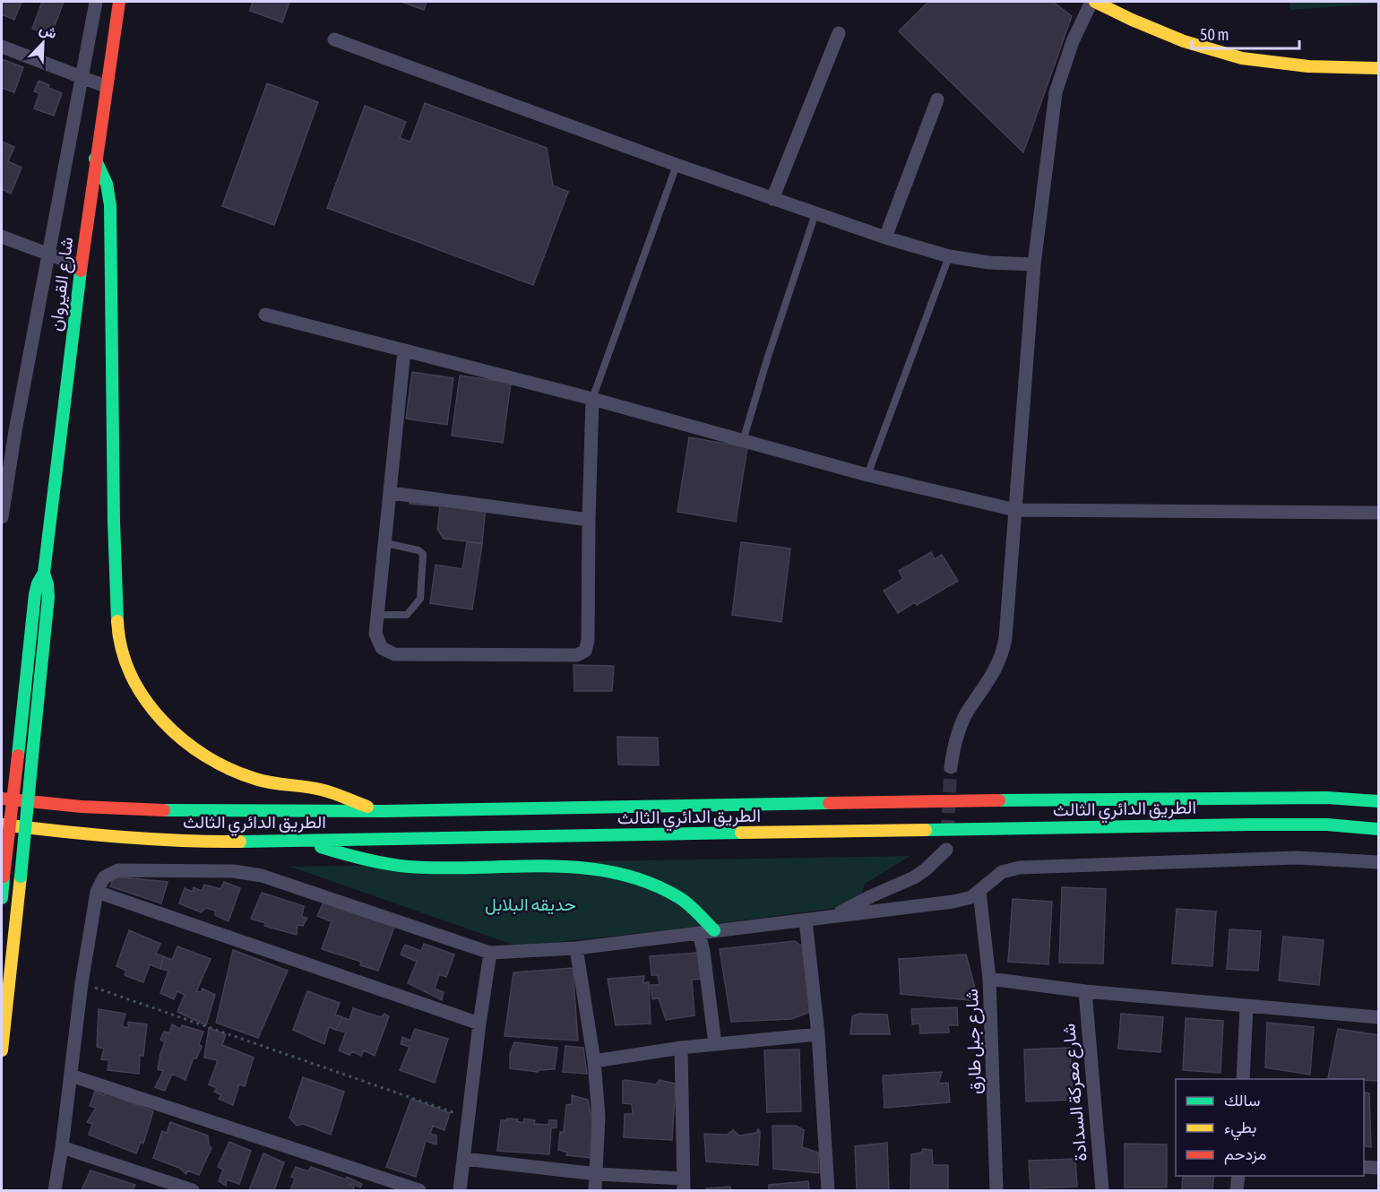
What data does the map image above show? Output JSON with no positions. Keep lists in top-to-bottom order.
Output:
{
  "streets": {
    "main road": ["شارع القيروان", "الطريق الدائري الثالث"],
    "street": ["شارع جبل طارق", "شارع معركة السدادة"]
  },
  "parks": ["حديقه البلابل"],
  "legend": ["سالك", "بطيء", "مزدحم"],
  "scale_bar": "50 m",
  "north": "top right"
}
